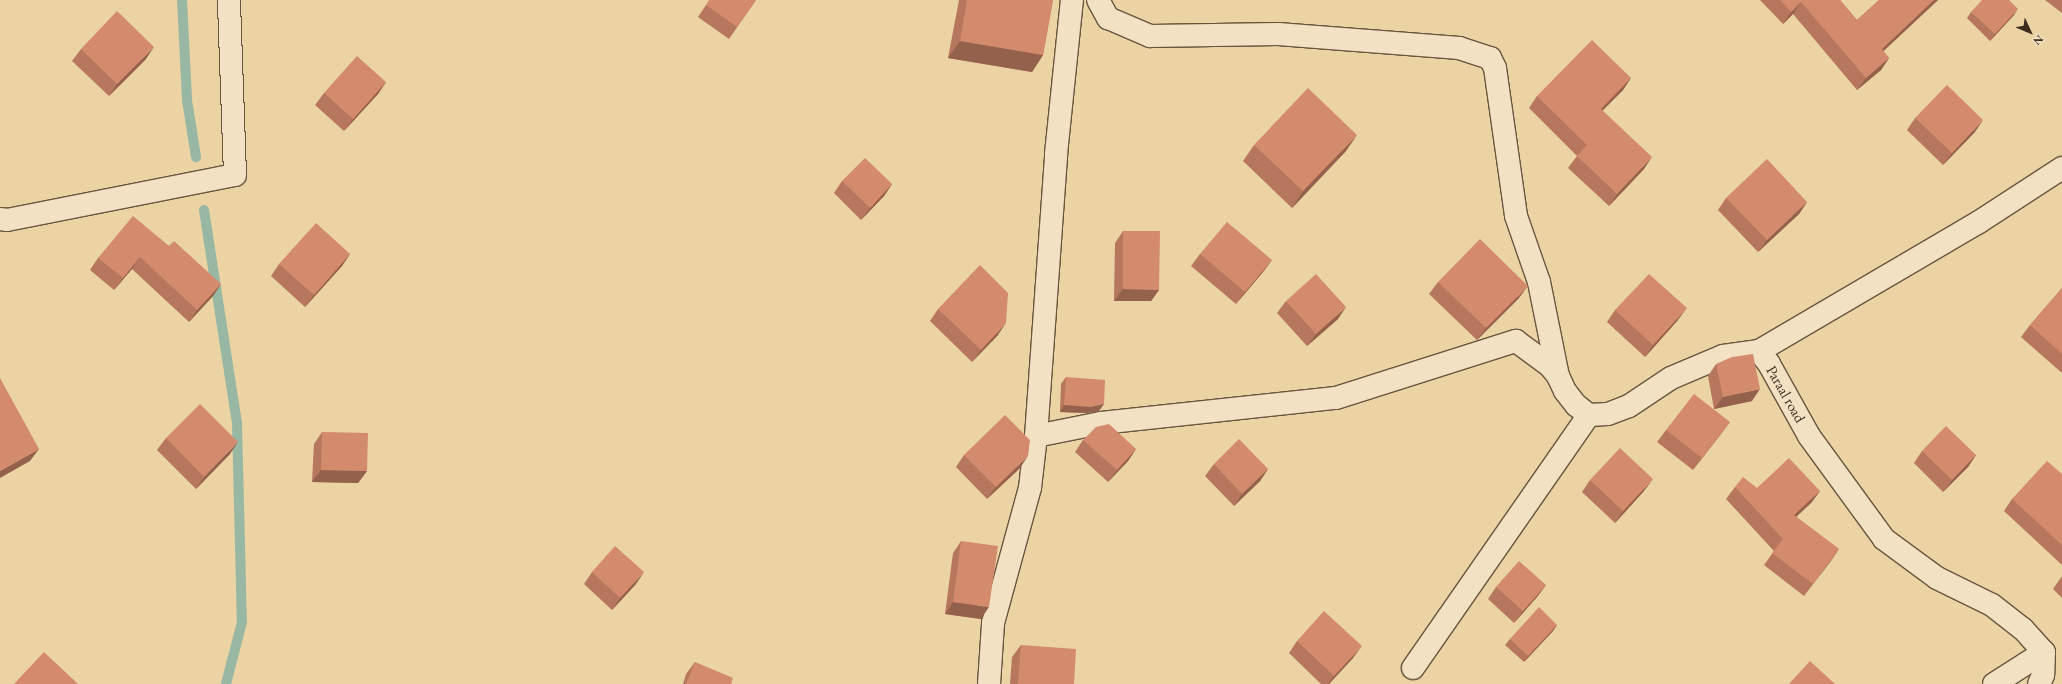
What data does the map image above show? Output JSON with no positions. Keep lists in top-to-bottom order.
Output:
{
  "streets": {
    "street": ["Paraal road"]
  },
  "north": "bottom right"
}
